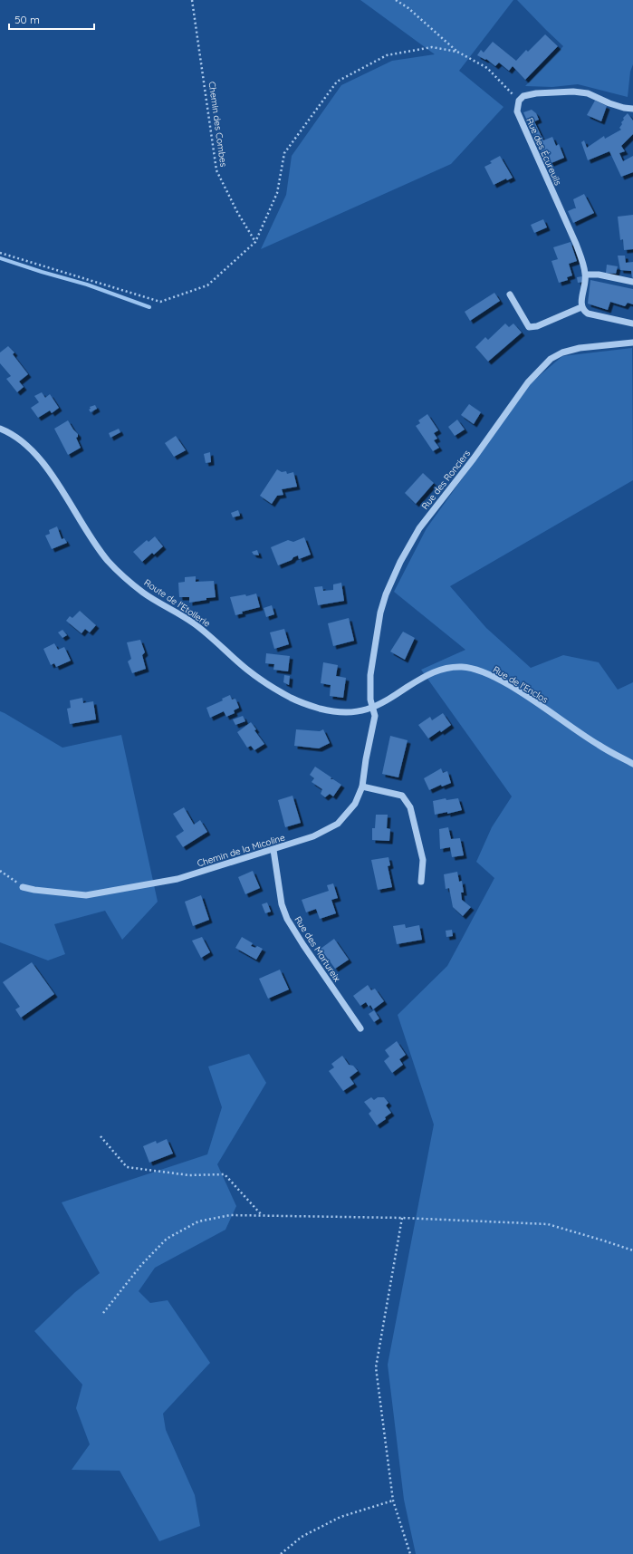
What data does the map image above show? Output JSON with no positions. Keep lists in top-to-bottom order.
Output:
{
  "streets": {
    "street": [
      "Rue des Écureuils",
      "Rue des Ronciers",
      "Route de l'Etoilerie",
      "Rue de l'Enclos",
      "Chemin de la Micoline",
      "Rue des Martureix"
    ],
    "path": ["Chemin des Combes"]
  },
  "crossings": [
    ["Rue des Ronciers", "Route de l'Etoilerie"],
    ["Rue des Ronciers", "Rue de l'Enclos"],
    ["Rue des Ronciers", "Chemin de la Micoline"],
    ["Route de l'Etoilerie", "Rue de l'Enclos"],
    ["Route de l'Etoilerie", "Chemin de la Micoline"],
    ["Rue de l'Enclos", "Chemin de la Micoline"],
    ["Chemin de la Micoline", "Rue des Martureix"]
  ],
  "scale_bar": "50 m"
}
